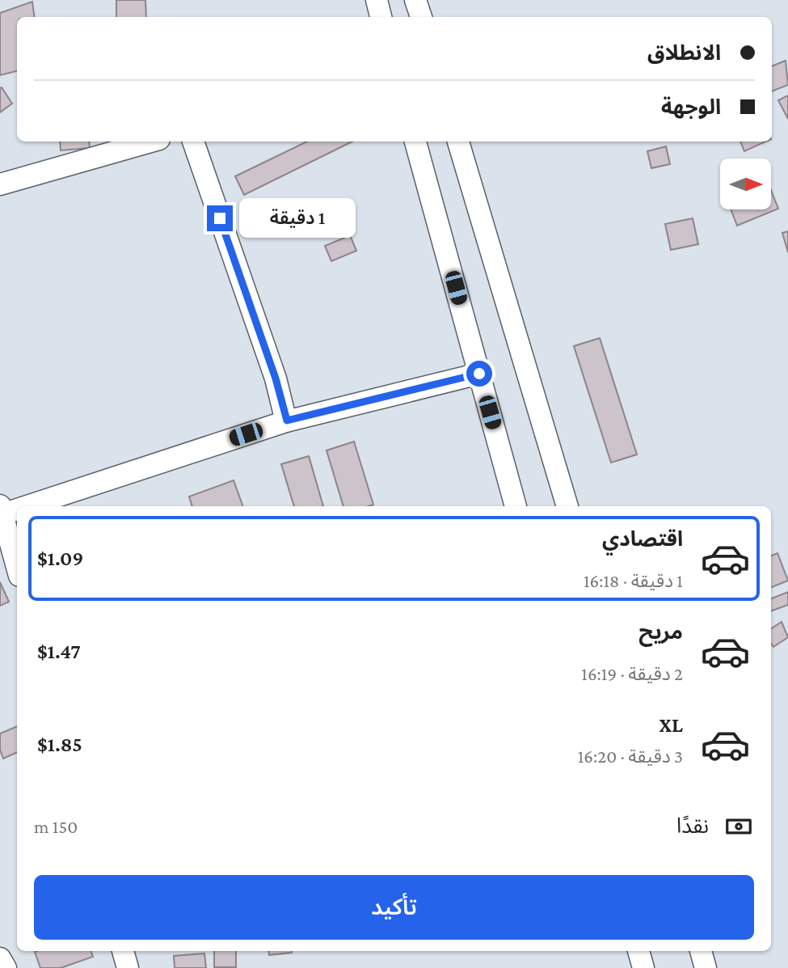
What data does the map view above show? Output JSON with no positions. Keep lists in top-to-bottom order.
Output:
{
  "north": "right",
  "page": {
    "banner": ["الانطلاق", "الوجهة"],
    "bubble": "1 دقيقة",
    "list": [
      {
        "name": "اقتصادي",
        "note": "1 دقيقة · 16:18",
        "value": "$1.09"
      },
      {
        "name": "مريح",
        "note": "2 دقيقة · 16:19",
        "value": "$1.47"
      },
      {
        "name": "XL",
        "note": "3 دقيقة · 16:20",
        "value": "$1.85"
      }
    ],
    "pay": ["نقدًا", "150 m"],
    "buttons": "تأكيد"
  }
}
